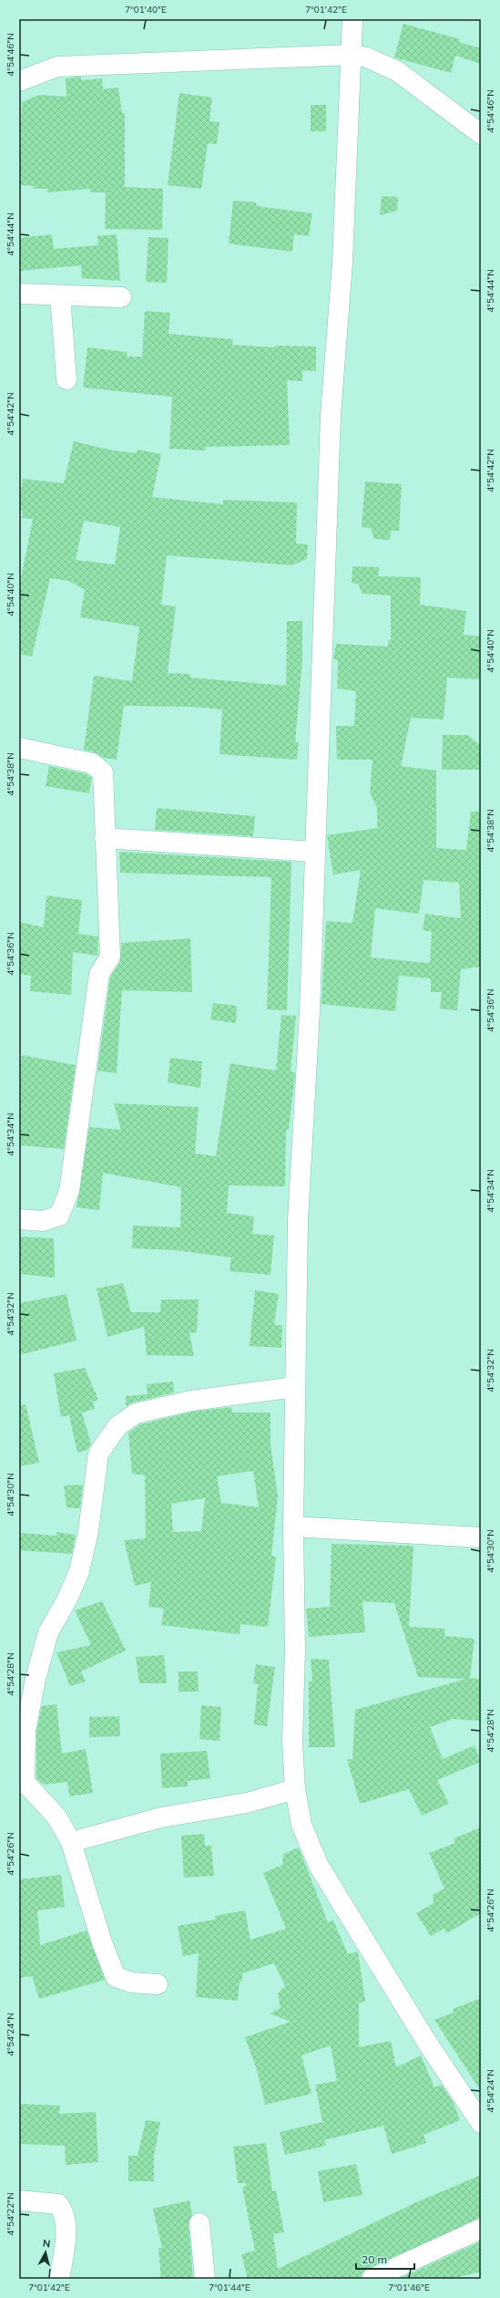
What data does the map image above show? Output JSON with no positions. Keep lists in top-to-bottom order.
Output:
{
  "scale_bar": "20 m",
  "north": "top",
  "coordinates": [
    "7°01'40\"E",
    "7°01'42\"E",
    "4°54'46\"N",
    "4°54'44\"N",
    "4°54'42\"N",
    "4°54'40\"N",
    "4°54'38\"N",
    "4°54'36\"N",
    "4°54'34\"N",
    "4°54'32\"N",
    "4°54'30\"N",
    "4°54'28\"N",
    "4°54'26\"N",
    "4°54'24\"N",
    "4°54'22\"N",
    "7°01'44\"E",
    "7°01'46\"E"
  ]
}
